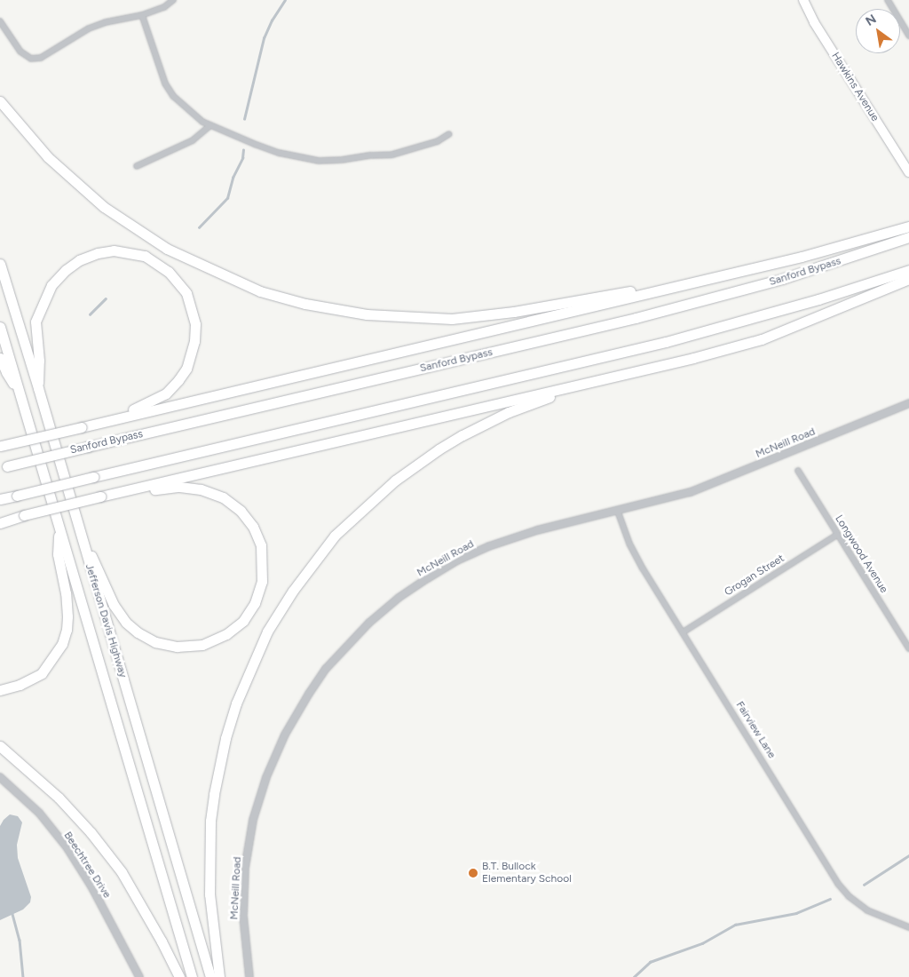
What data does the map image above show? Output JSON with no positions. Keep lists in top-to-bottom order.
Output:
{
  "streets": {
    "highway": ["Sanford Bypass", "Jefferson Davis Highway"],
    "main road": ["Hawkins Avenue"],
    "street": [
      "McNeill Road",
      "Longwood Avenue",
      "Grogan Street",
      "Fairview Lane",
      "Beechtree Drive"
    ]
  },
  "crossings": [
    ["McNeill Road", "Fairview Lane"],
    ["Longwood Avenue", "Grogan Street"],
    ["Grogan Street", "Fairview Lane"]
  ],
  "places": ["B.T. Bullock Elementary School"],
  "north": "top left"
}
